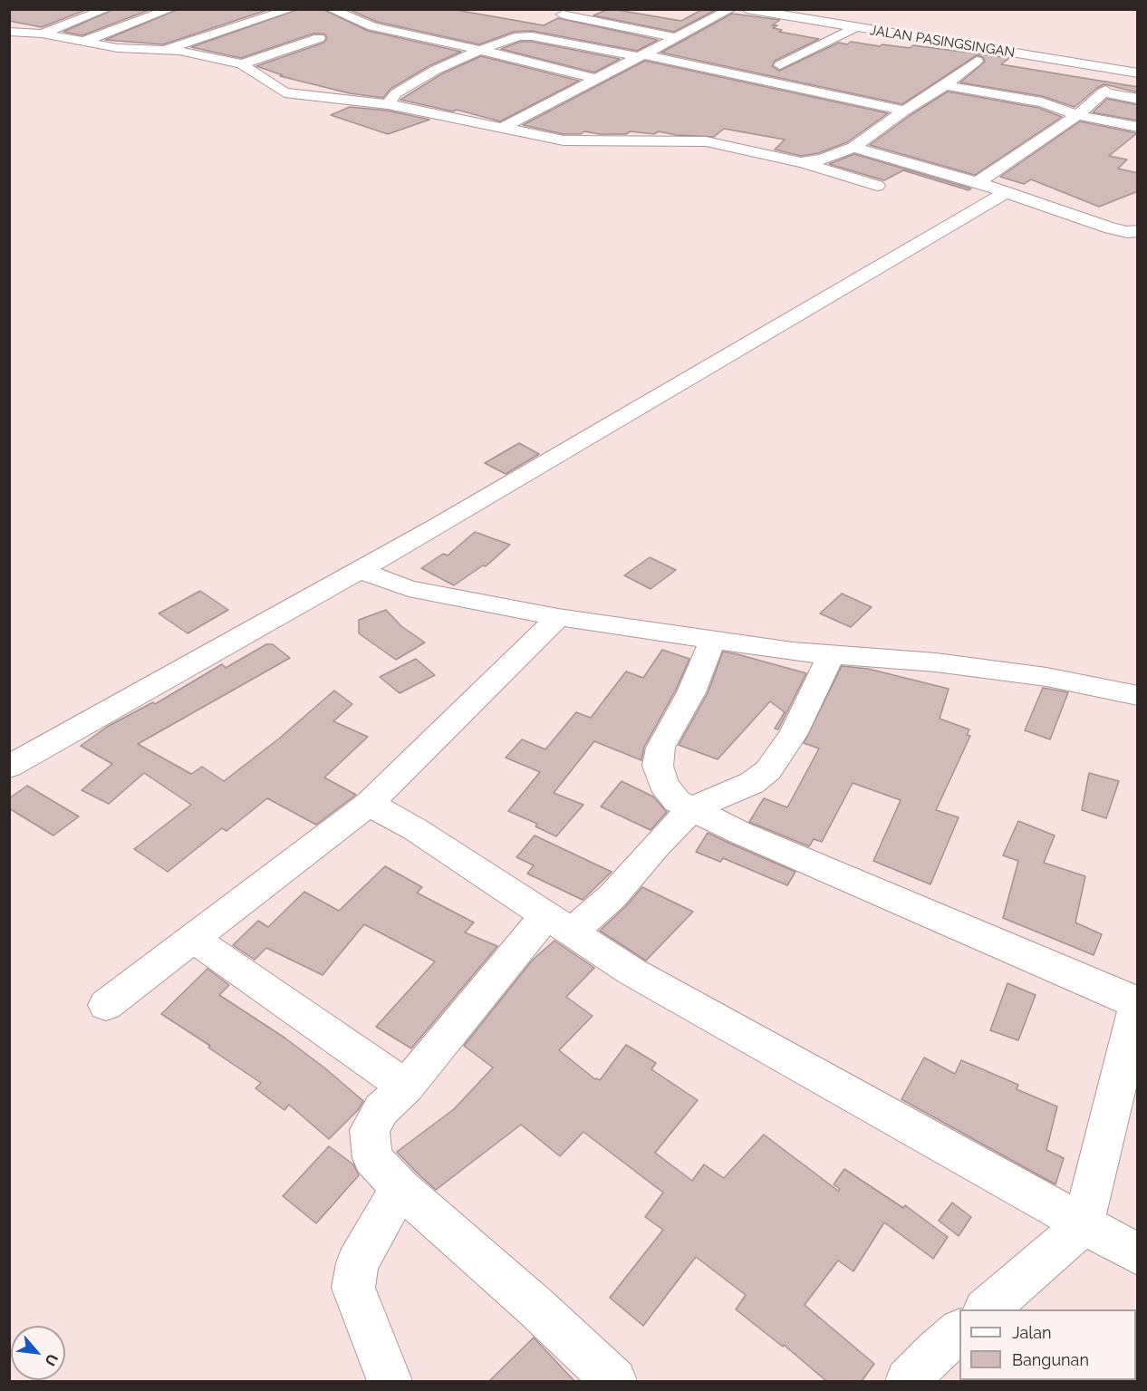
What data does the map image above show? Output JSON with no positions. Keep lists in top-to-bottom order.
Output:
{
  "streets": {
    "street": ["JALAN PASINGSINGAN"]
  },
  "legend": ["Jalan", "Bangunan"],
  "north": "bottom right"
}
